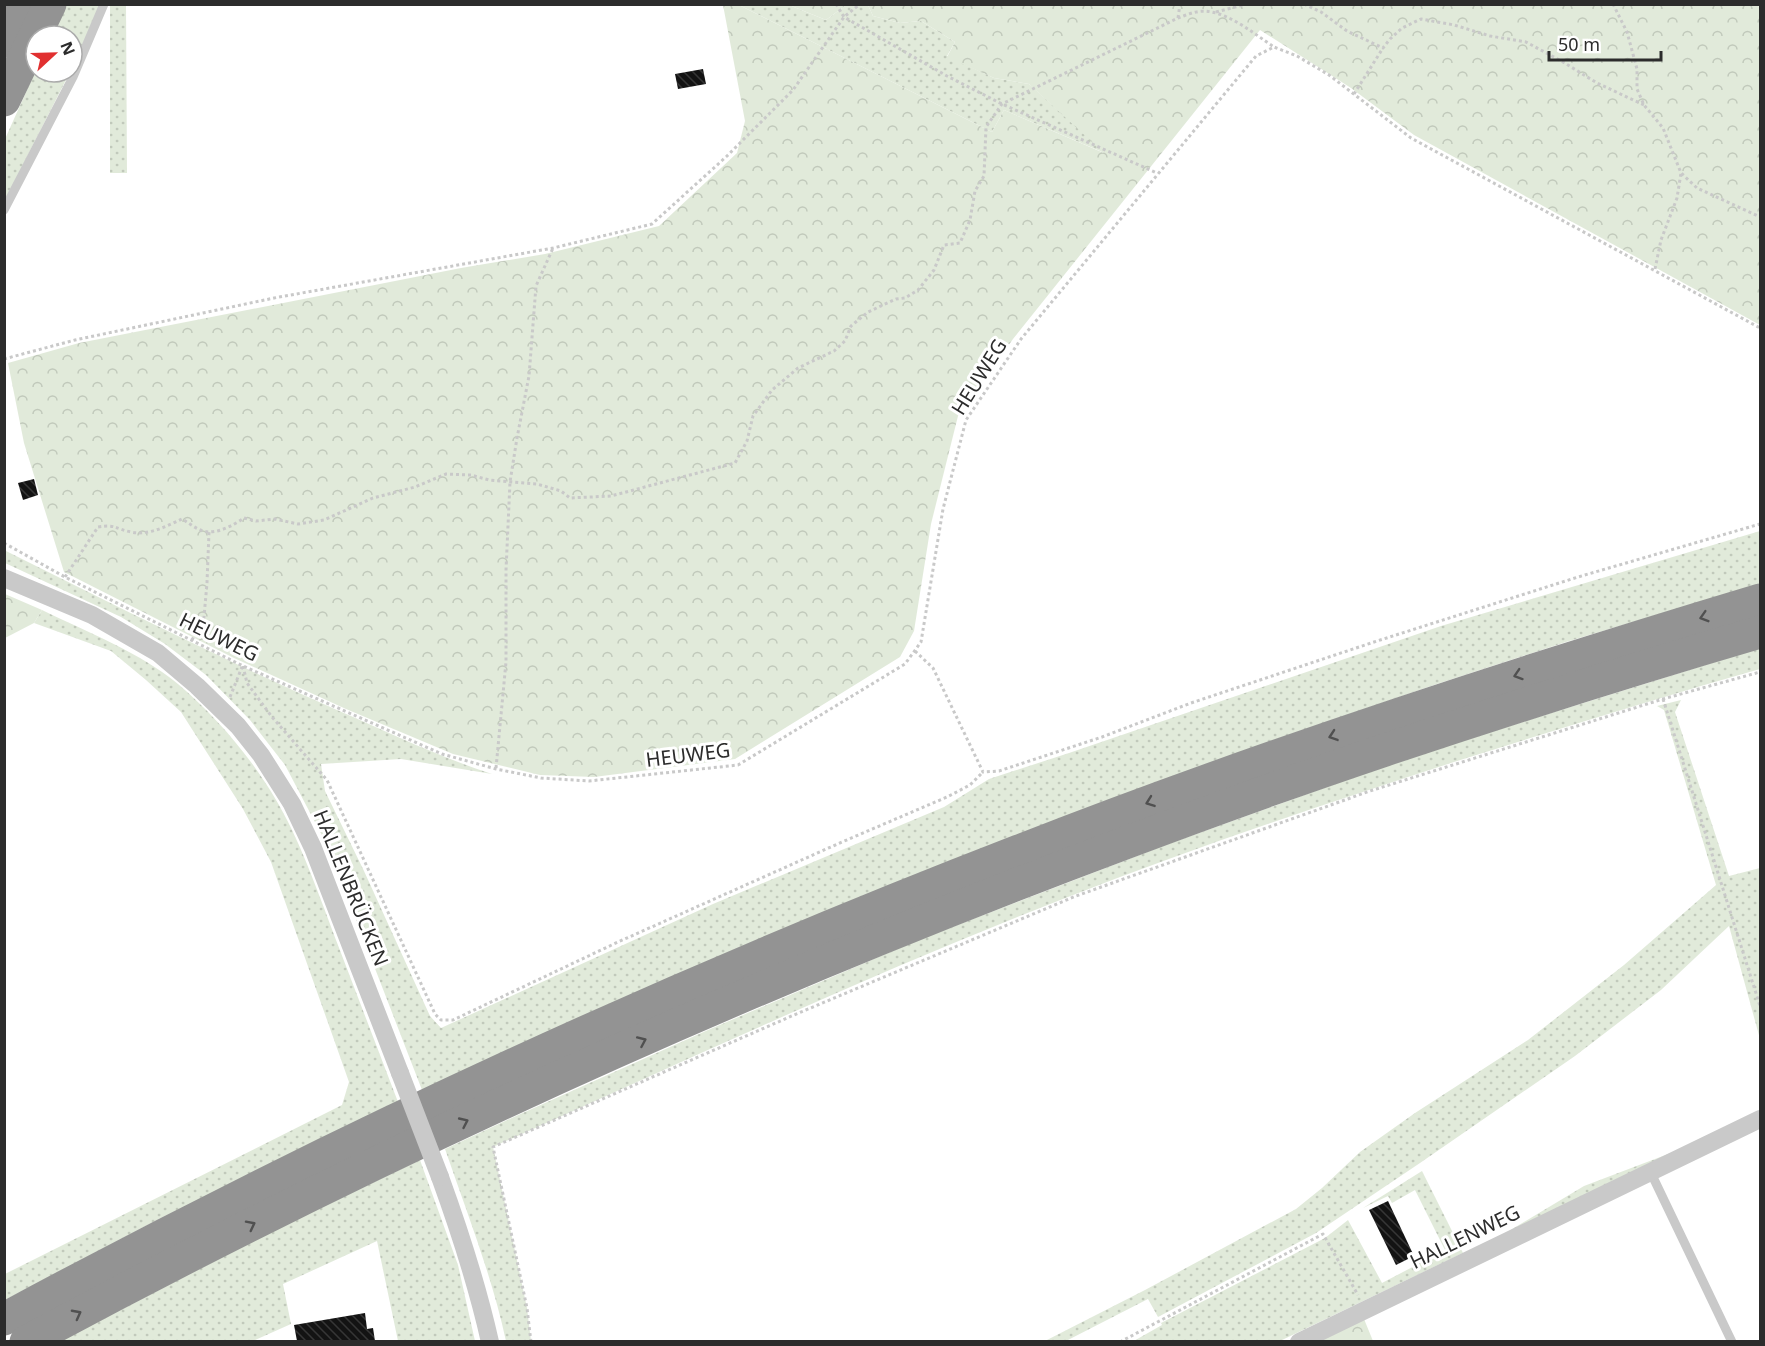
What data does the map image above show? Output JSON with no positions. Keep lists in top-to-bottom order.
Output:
{
  "streets": {
    "street": ["HALLENBRÜCKEN", "HALLENWEG"],
    "path": ["HEUWEG"]
  },
  "scale_bar": "50 m",
  "north": "right"
}
